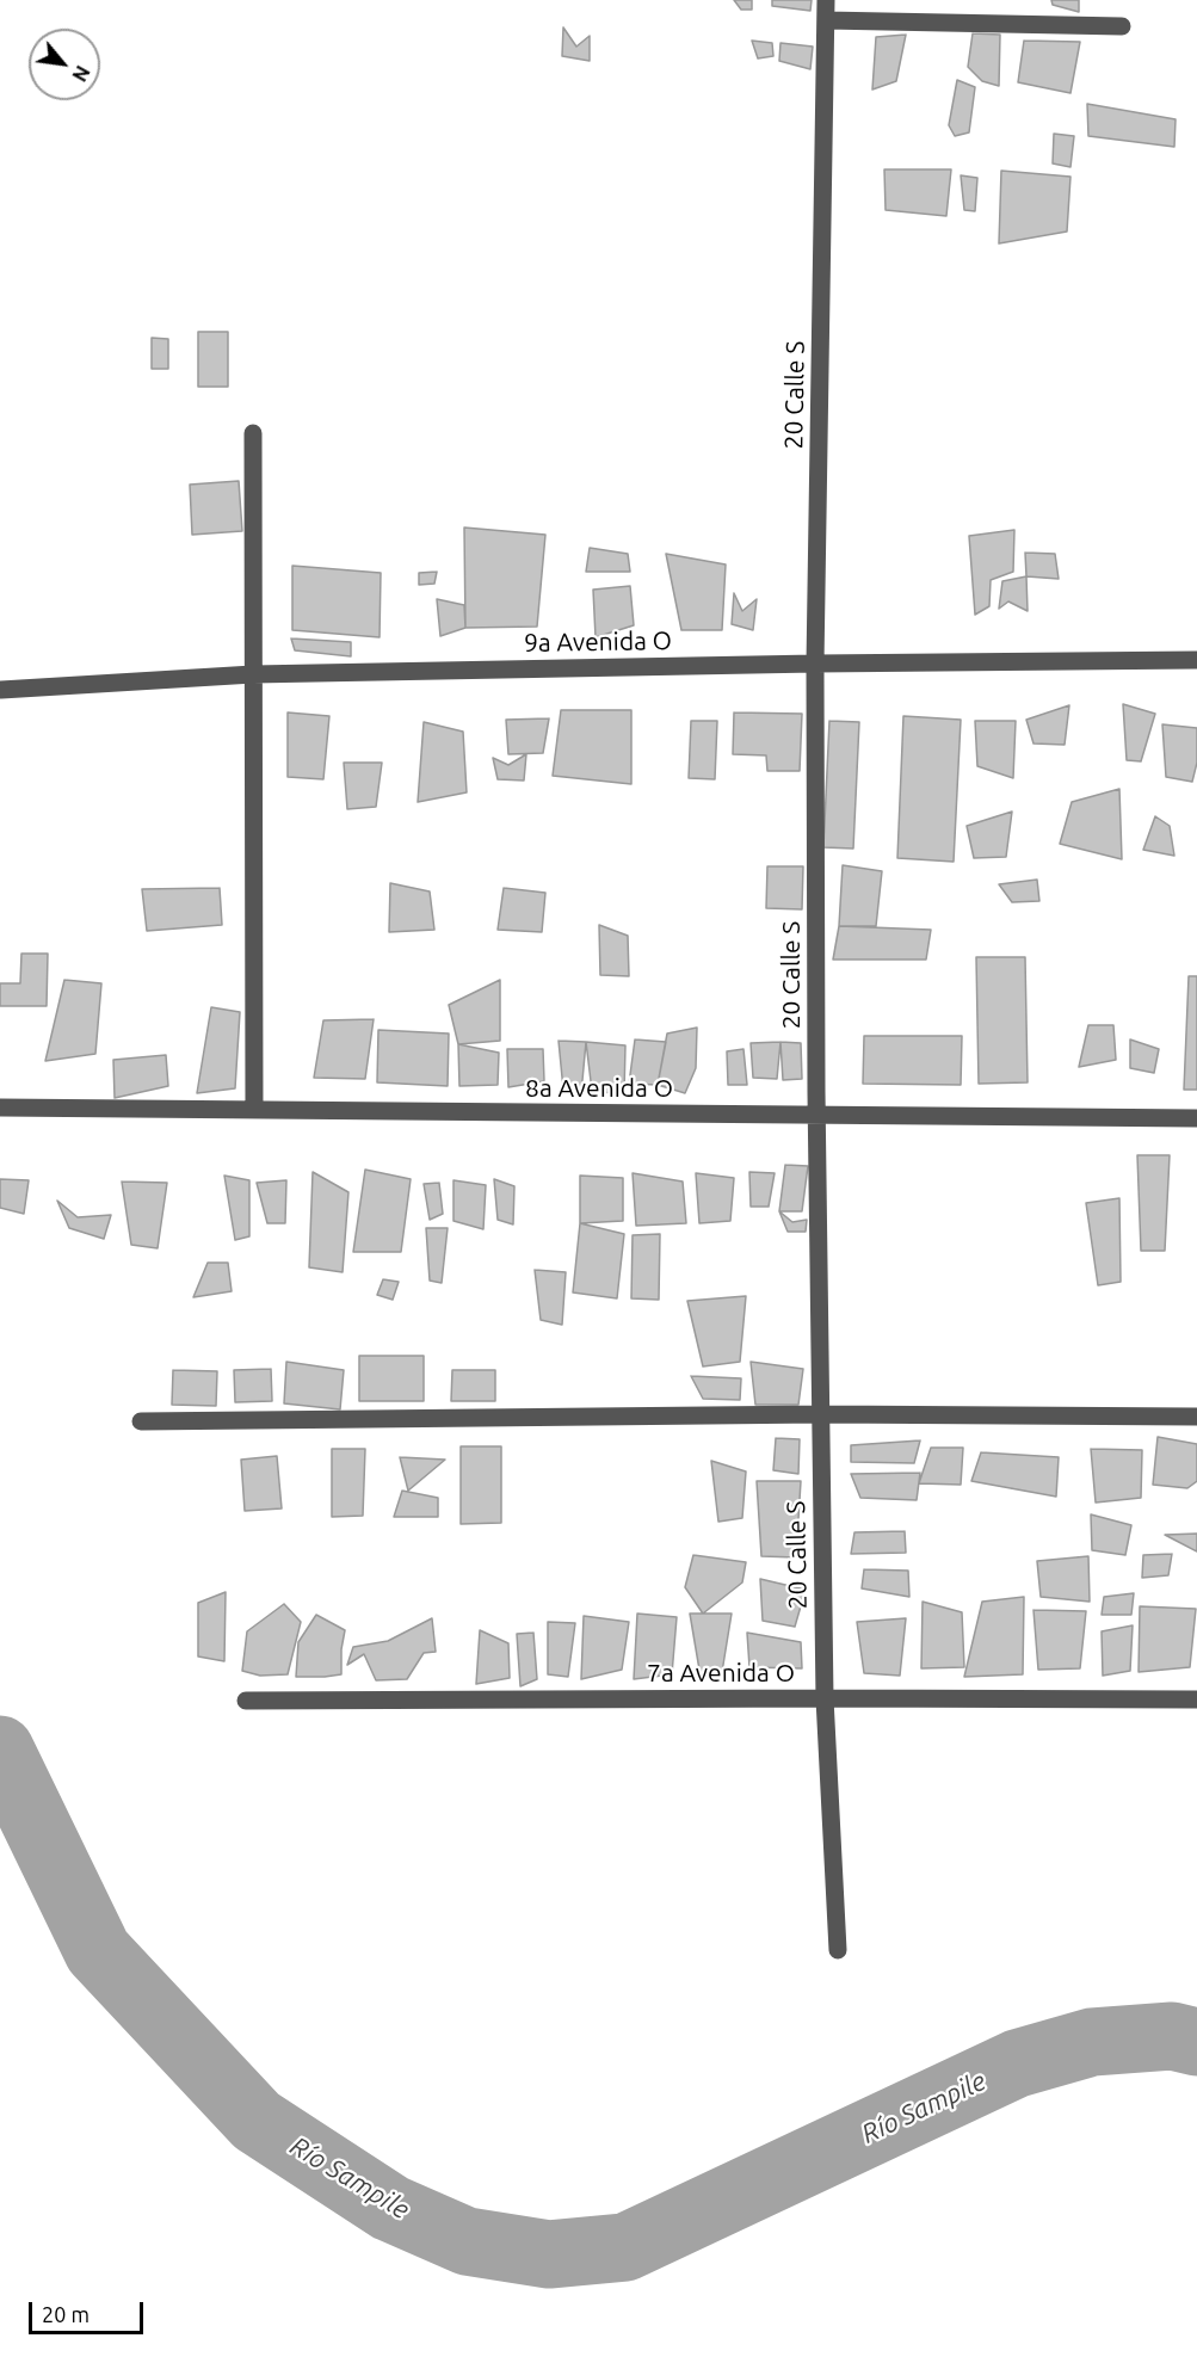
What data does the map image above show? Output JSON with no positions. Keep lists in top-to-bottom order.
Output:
{
  "streets": {
    "street": [
      "20 Calle S",
      "9a Avenida O",
      "8a Avenida O",
      "7a Avenida O"
    ]
  },
  "crossings": [
    ["20 Calle S", "9a Avenida O"],
    ["20 Calle S", "8a Avenida O"],
    ["20 Calle S", "7a Avenida O"]
  ],
  "water": ["Río Sampile"],
  "scale_bar": "20 m",
  "north": "bottom right"
}
